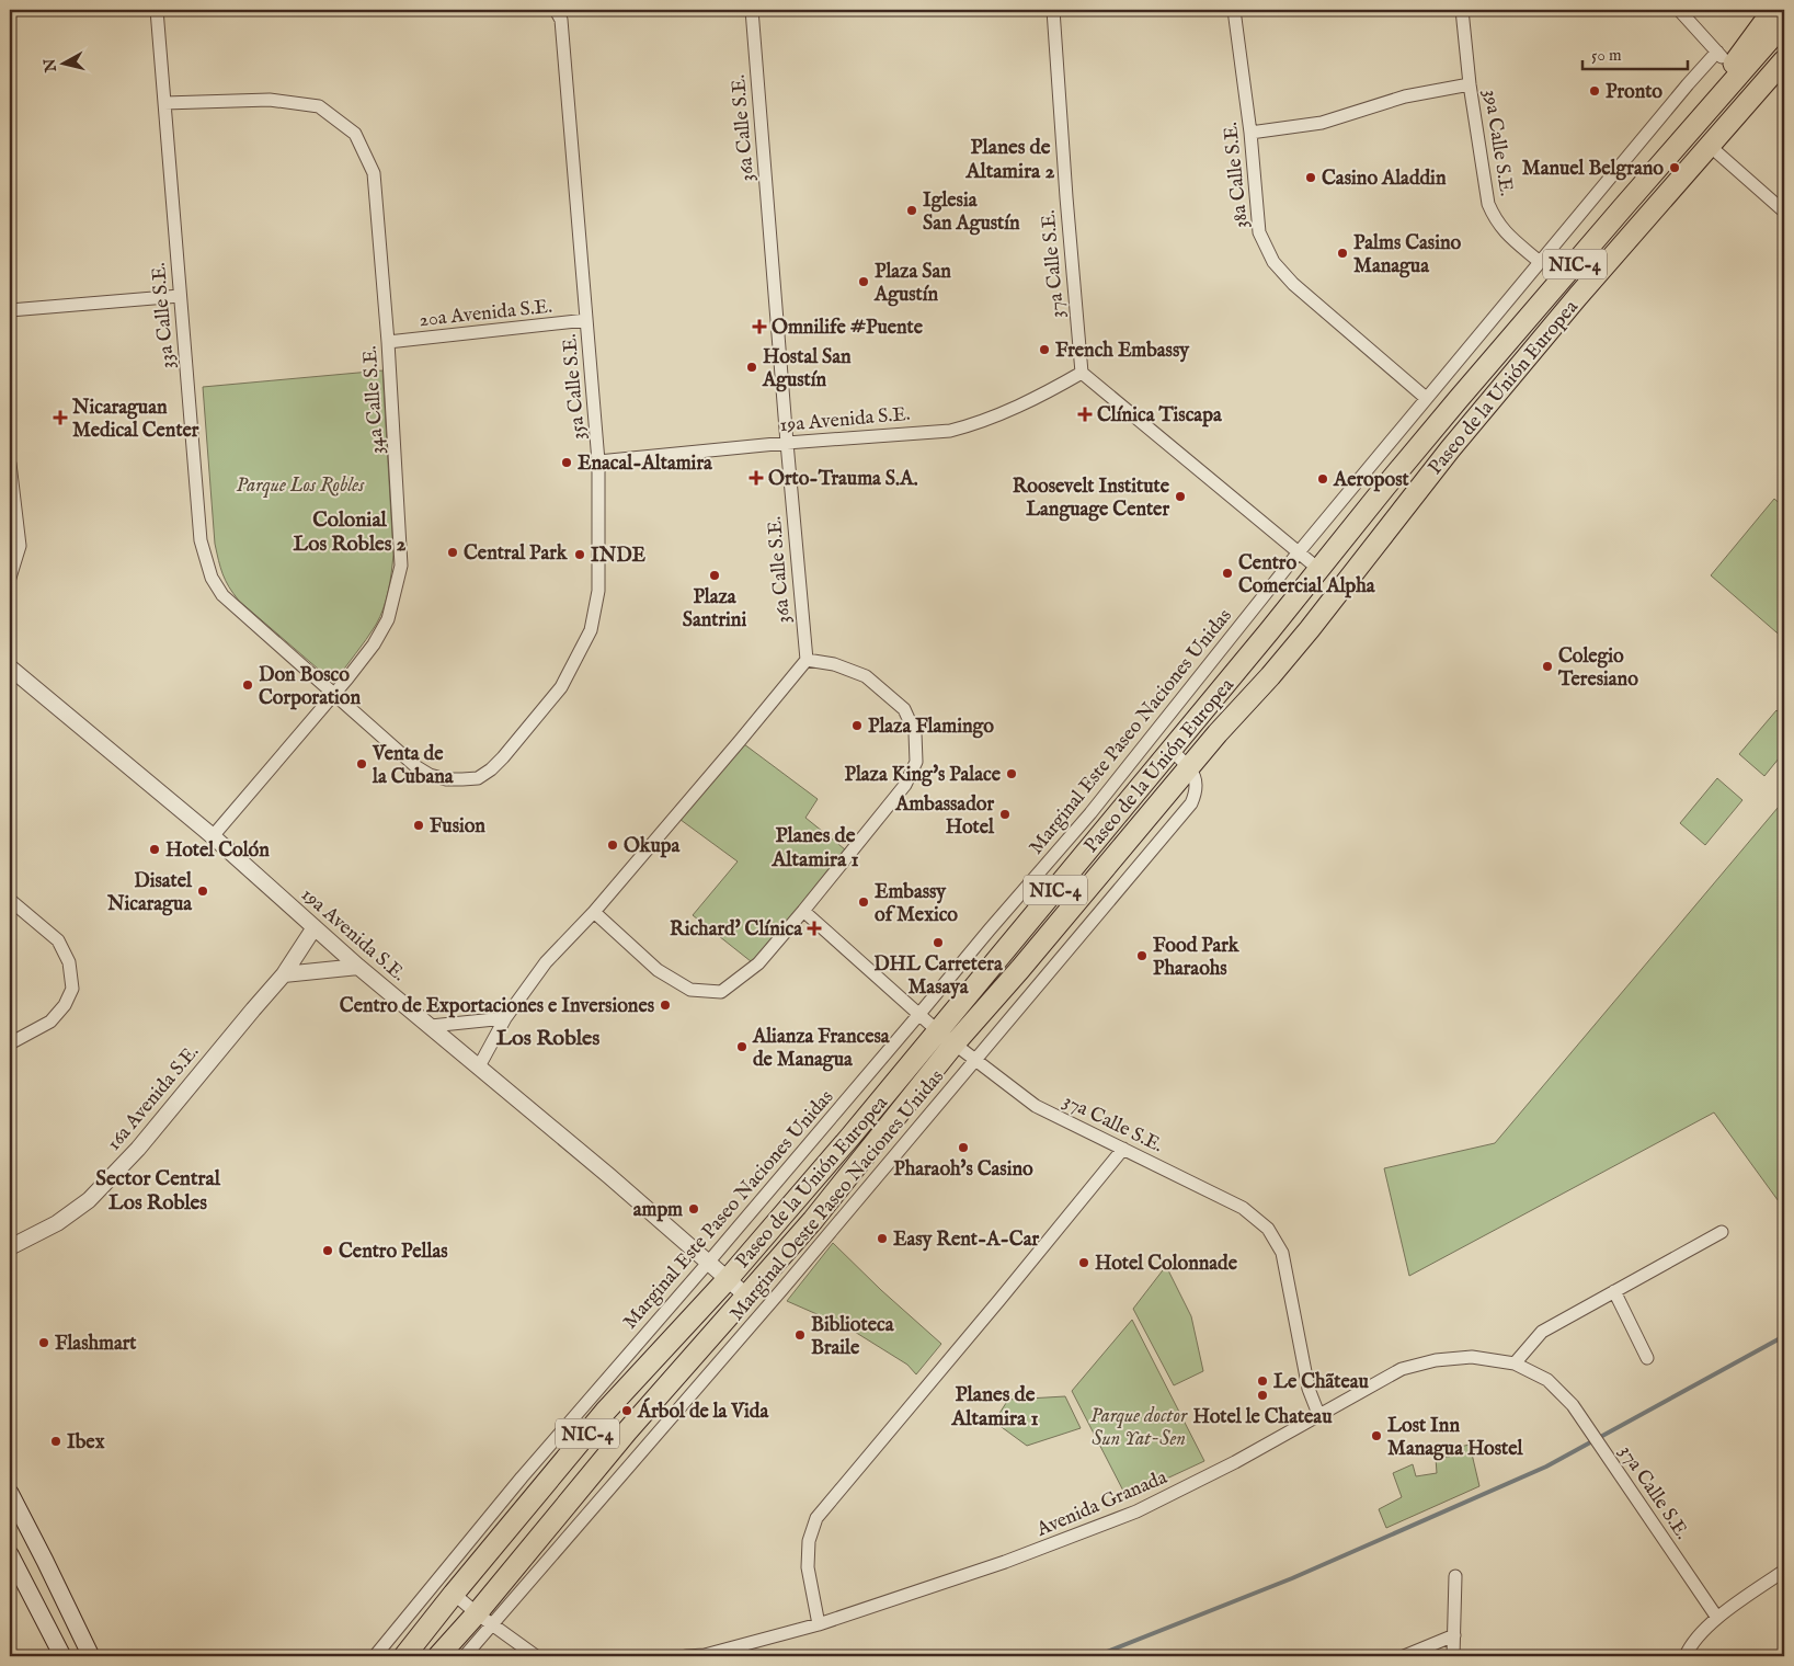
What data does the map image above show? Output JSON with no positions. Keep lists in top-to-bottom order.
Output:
{
  "streets": {
    "highway": ["NIC-4", "Paseo de la Unión Europea"],
    "street": [
      "36a Calle S.E.",
      "39a Calle S.E.",
      "38a Calle S.E.",
      "37a Calle S.E.",
      "20a Avenida S.E.",
      "33a Calle S.E.",
      "35a Calle S.E.",
      "34a Calle S.E.",
      "19a Avenida S.E.",
      "Marginal Este Paseo Naciones Unidas",
      "16a Avenida S.E.",
      "Marginal Oeste Paseo Naciones Unidas",
      "Avenida Granada"
    ]
  },
  "crossings": [
    ["36a Calle S.E.", "19a Avenida S.E."],
    ["39a Calle S.E.", "Marginal Este Paseo Naciones Unidas"],
    ["38a Calle S.E.", "Marginal Este Paseo Naciones Unidas"],
    ["37a Calle S.E.", "Paseo de la Unión Europea"],
    ["37a Calle S.E.", "19a Avenida S.E."],
    ["37a Calle S.E.", "Marginal Este Paseo Naciones Unidas"],
    ["37a Calle S.E.", "Marginal Oeste Paseo Naciones Unidas"],
    ["37a Calle S.E.", "Avenida Granada"],
    ["20a Avenida S.E.", "35a Calle S.E."],
    ["20a Avenida S.E.", "34a Calle S.E."],
    ["33a Calle S.E.", "35a Calle S.E."],
    ["33a Calle S.E.", "34a Calle S.E."],
    ["35a Calle S.E.", "34a Calle S.E."],
    ["35a Calle S.E.", "19a Avenida S.E."],
    ["Paseo de la Unión Europea", "19a Avenida S.E."],
    ["Paseo de la Unión Europea", "Marginal Oeste Paseo Naciones Unidas"],
    ["34a Calle S.E.", "19a Avenida S.E."],
    ["19a Avenida S.E.", "Marginal Este Paseo Naciones Unidas"],
    ["19a Avenida S.E.", "16a Avenida S.E."]
  ],
  "districts": [
    "Planes de Altamira 2",
    "Colonial Los Robles 2",
    "Planes de Altamira 1",
    "Los Robles",
    "Sector Central Los Robles",
    "Planes de Altamira 1"
  ],
  "parks": ["Parque Los Robles", "Parque doctor Sun Yat-Sen"],
  "places": {
    "other": [
      "Pronto",
      "Manuel Belgrano",
      "Casino Aladdin",
      "Iglesia San Agustín",
      "Palms Casino Managua",
      "Plaza San Agustín",
      "French Embassy",
      "Hostal San Agustín",
      "Enacal-Altamira",
      "Aeropost",
      "Roosevelt Institute Language Center",
      "Central Park",
      "INDE",
      "Centro Comercial Alpha",
      "Plaza Santrini",
      "Colegio Teresiano",
      "Don Bosco Corporation",
      "Plaza Flamingo",
      "Venta de la Cubana",
      "Plaza King's Palace",
      "Ambassador Hotel",
      "Fusion",
      "Okupa",
      "Hotel Colón",
      "Disatel Nicaragua",
      "Embassy of Mexico",
      "DHL Carretera Masaya",
      "Food Park Pharaohs",
      "Centro de Exportaciones e Inversiones",
      "Alianza Francesa de Managua",
      "Pharaoh's Casino",
      "ampm",
      "Easy Rent-A-Car",
      "Centro Pellas",
      "Hotel Colonnade",
      "Biblioteca Braile",
      "Flashmart",
      "Le Chãteau",
      "Hotel le Chateau",
      "Árbol de la Vida",
      "Lost Inn Managua Hostel",
      "Ibex"
    ],
    "health": [
      "Omnilife #Puente",
      "Clínica Tiscapa",
      "Nicaraguan Medical Center",
      "Orto-Trauma S.A.",
      "Richard' Clínica"
    ]
  },
  "scale_bar": "50 m",
  "north": "left"
}
